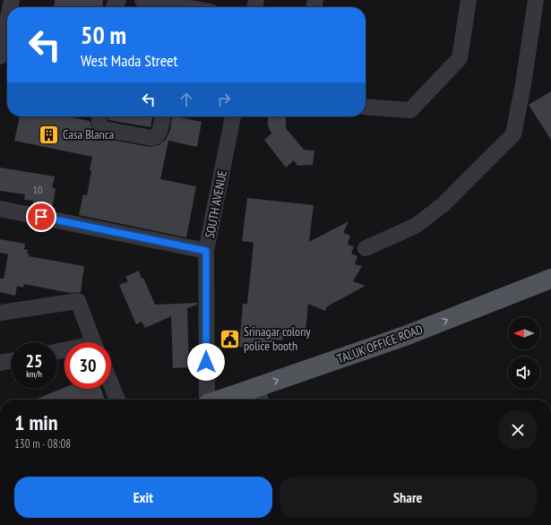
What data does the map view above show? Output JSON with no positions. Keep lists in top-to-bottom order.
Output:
{
  "streets": {
    "main road": ["TALUK OFFICE ROAD"],
    "street": ["SOUTH AVENUE"]
  },
  "one_way": ["TALUK OFFICE ROAD"],
  "places": {
    "building": ["Casa Blanca"],
    "public building": ["Srinagar colony police booth"]
  },
  "house_numbers": ["10"],
  "north": "left",
  "page": {
    "turn": ["50 m", "West Mada Street"],
    "speed": "25 km/h",
    "limit": "30",
    "heading": ["1 min", "130 m · 08:08"],
    "buttons": ["Exit", "Share"]
  }
}
